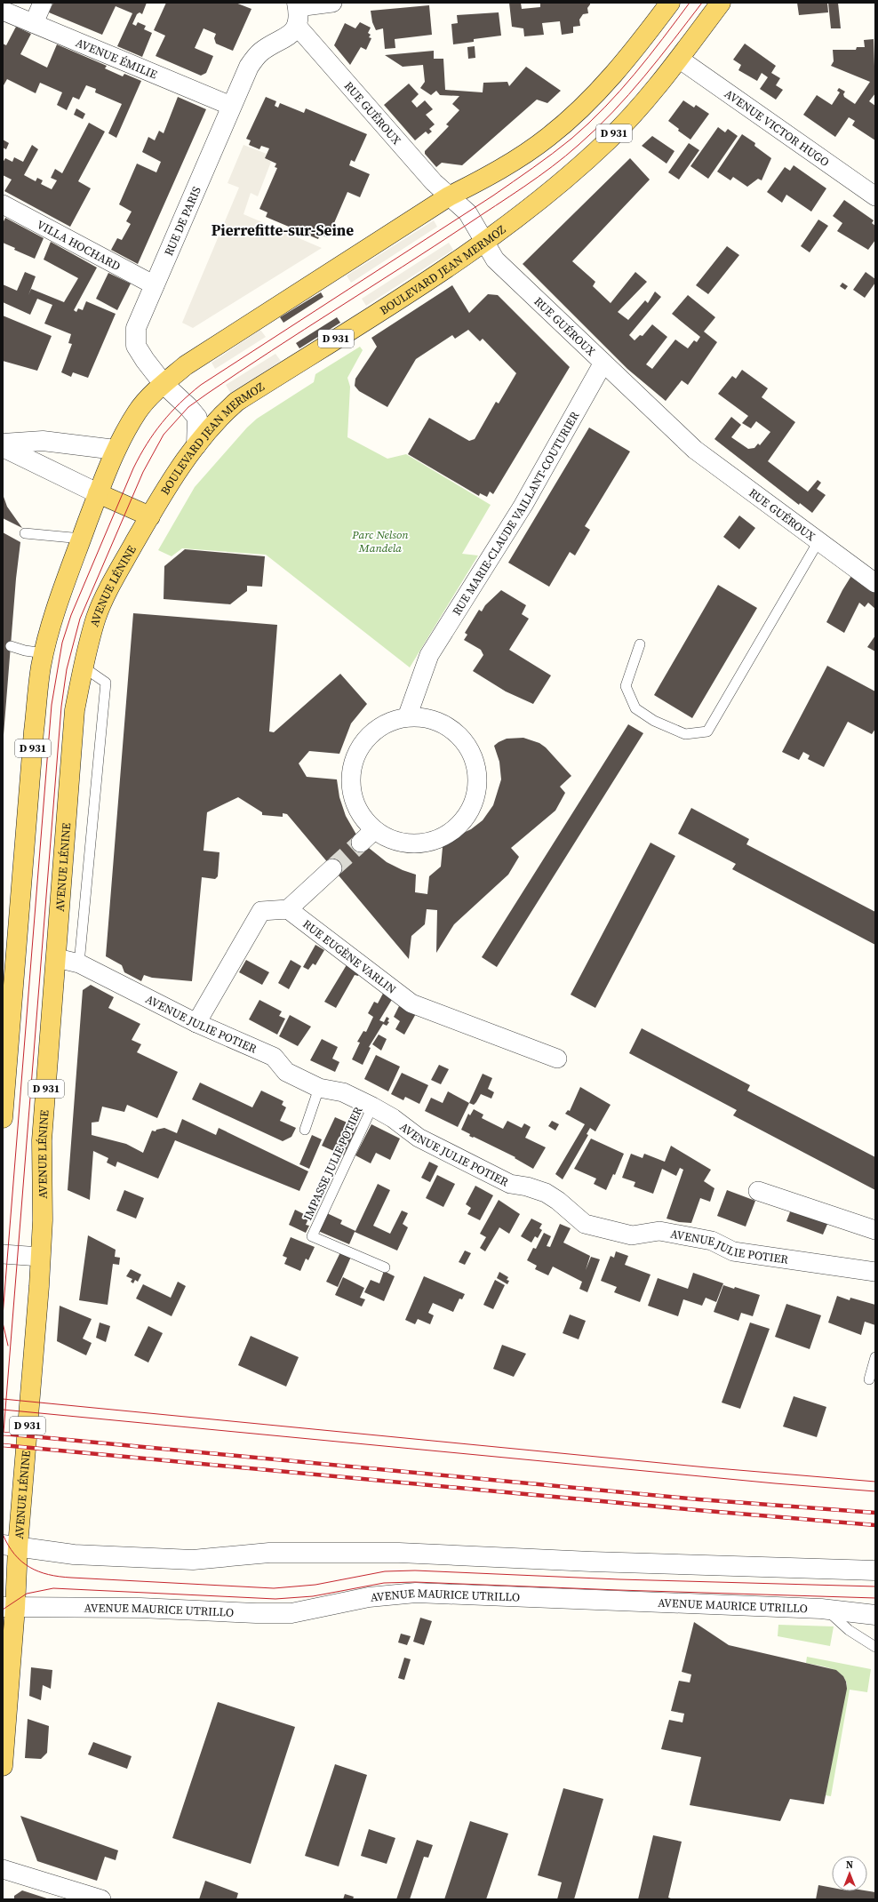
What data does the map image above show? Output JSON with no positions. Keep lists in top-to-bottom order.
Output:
{
  "streets": {
    "main road": ["D 931", "BOULEVARD JEAN MERMOZ", "AVENUE LÉNINE"],
    "street": [
      "AVENUE ÉMILIE",
      "RUE GUÉROUX",
      "AVENUE VICTOR HUGO",
      "RUE DE PARIS",
      "VILLA HOCHARD",
      "RUE MARIE-CLAUDE VAILLANT-COUTURIER",
      "RUE EUGÈNE VARLIN",
      "AVENUE JULIE POTIER",
      "AVENUE MAURICE UTRILLO"
    ],
    "lane": ["IMPASSE JULIE POTIER"]
  },
  "crossings": [
    ["AVENUE ÉMILIE", "RUE DE PARIS"],
    ["RUE GUÉROUX", "D 931"],
    ["RUE GUÉROUX", "RUE DE PARIS"],
    ["RUE GUÉROUX", "BOULEVARD JEAN MERMOZ"],
    ["RUE GUÉROUX", "RUE MARIE-CLAUDE VAILLANT-COUTURIER"],
    ["AVENUE VICTOR HUGO", "BOULEVARD JEAN MERMOZ"],
    ["D 931", "RUE DE PARIS"],
    ["RUE DE PARIS", "VILLA HOCHARD"],
    ["RUE DE PARIS", "BOULEVARD JEAN MERMOZ"],
    ["BOULEVARD JEAN MERMOZ", "AVENUE LÉNINE"],
    ["AVENUE LÉNINE", "AVENUE JULIE POTIER"],
    ["AVENUE LÉNINE", "AVENUE MAURICE UTRILLO"],
    ["AVENUE JULIE POTIER", "IMPASSE JULIE POTIER"]
  ],
  "districts": ["Pierrefitte-sur-Seine"],
  "parks": ["Parc Nelson Mandela"],
  "north": "top"
}
